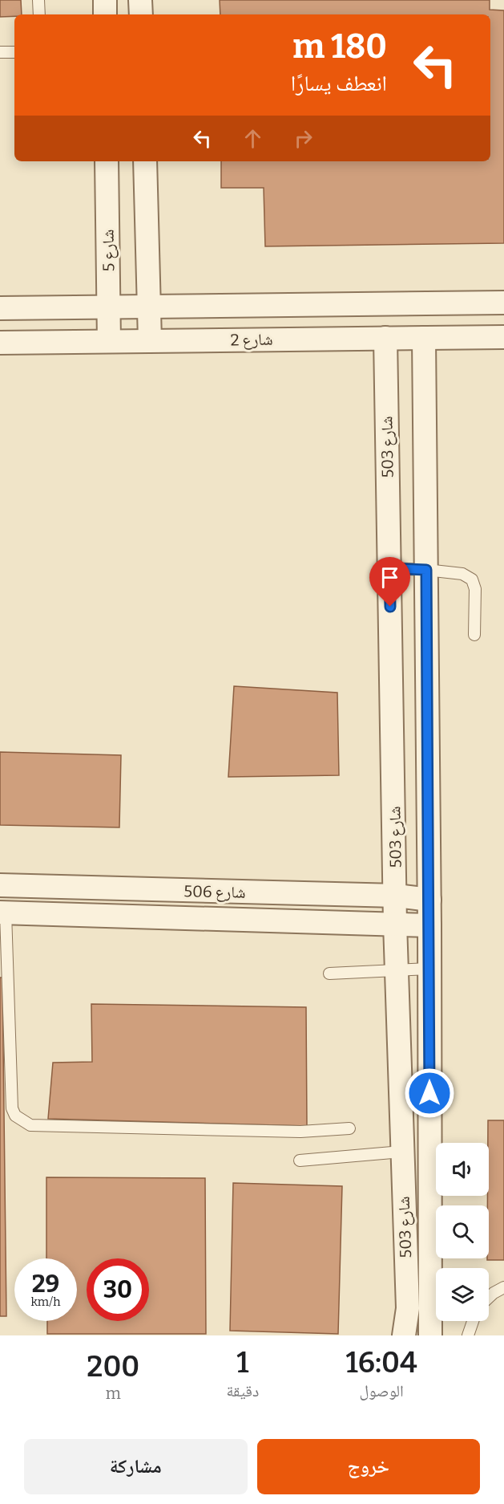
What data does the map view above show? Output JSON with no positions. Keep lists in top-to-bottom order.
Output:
{
  "streets": {
    "street": [
      "شارع 5",
      "شارع 2",
      "شارع 503",
      "شارع 506"
    ]
  },
  "crossings": [
    ["شارع 5", "شارع 2"],
    ["شارع 2", "شارع 503"],
    ["شارع 503", "شارع 506"]
  ],
  "page": {
    "turn": ["180 m", "انعطف يسارًا"],
    "speed": "29 km/h",
    "limit": "30",
    "eta": [
      "16:04",
      "الوصول",
      "1",
      "دقيقة",
      "200",
      "m"
    ],
    "buttons": ["خروج", "مشاركة"]
  }
}
